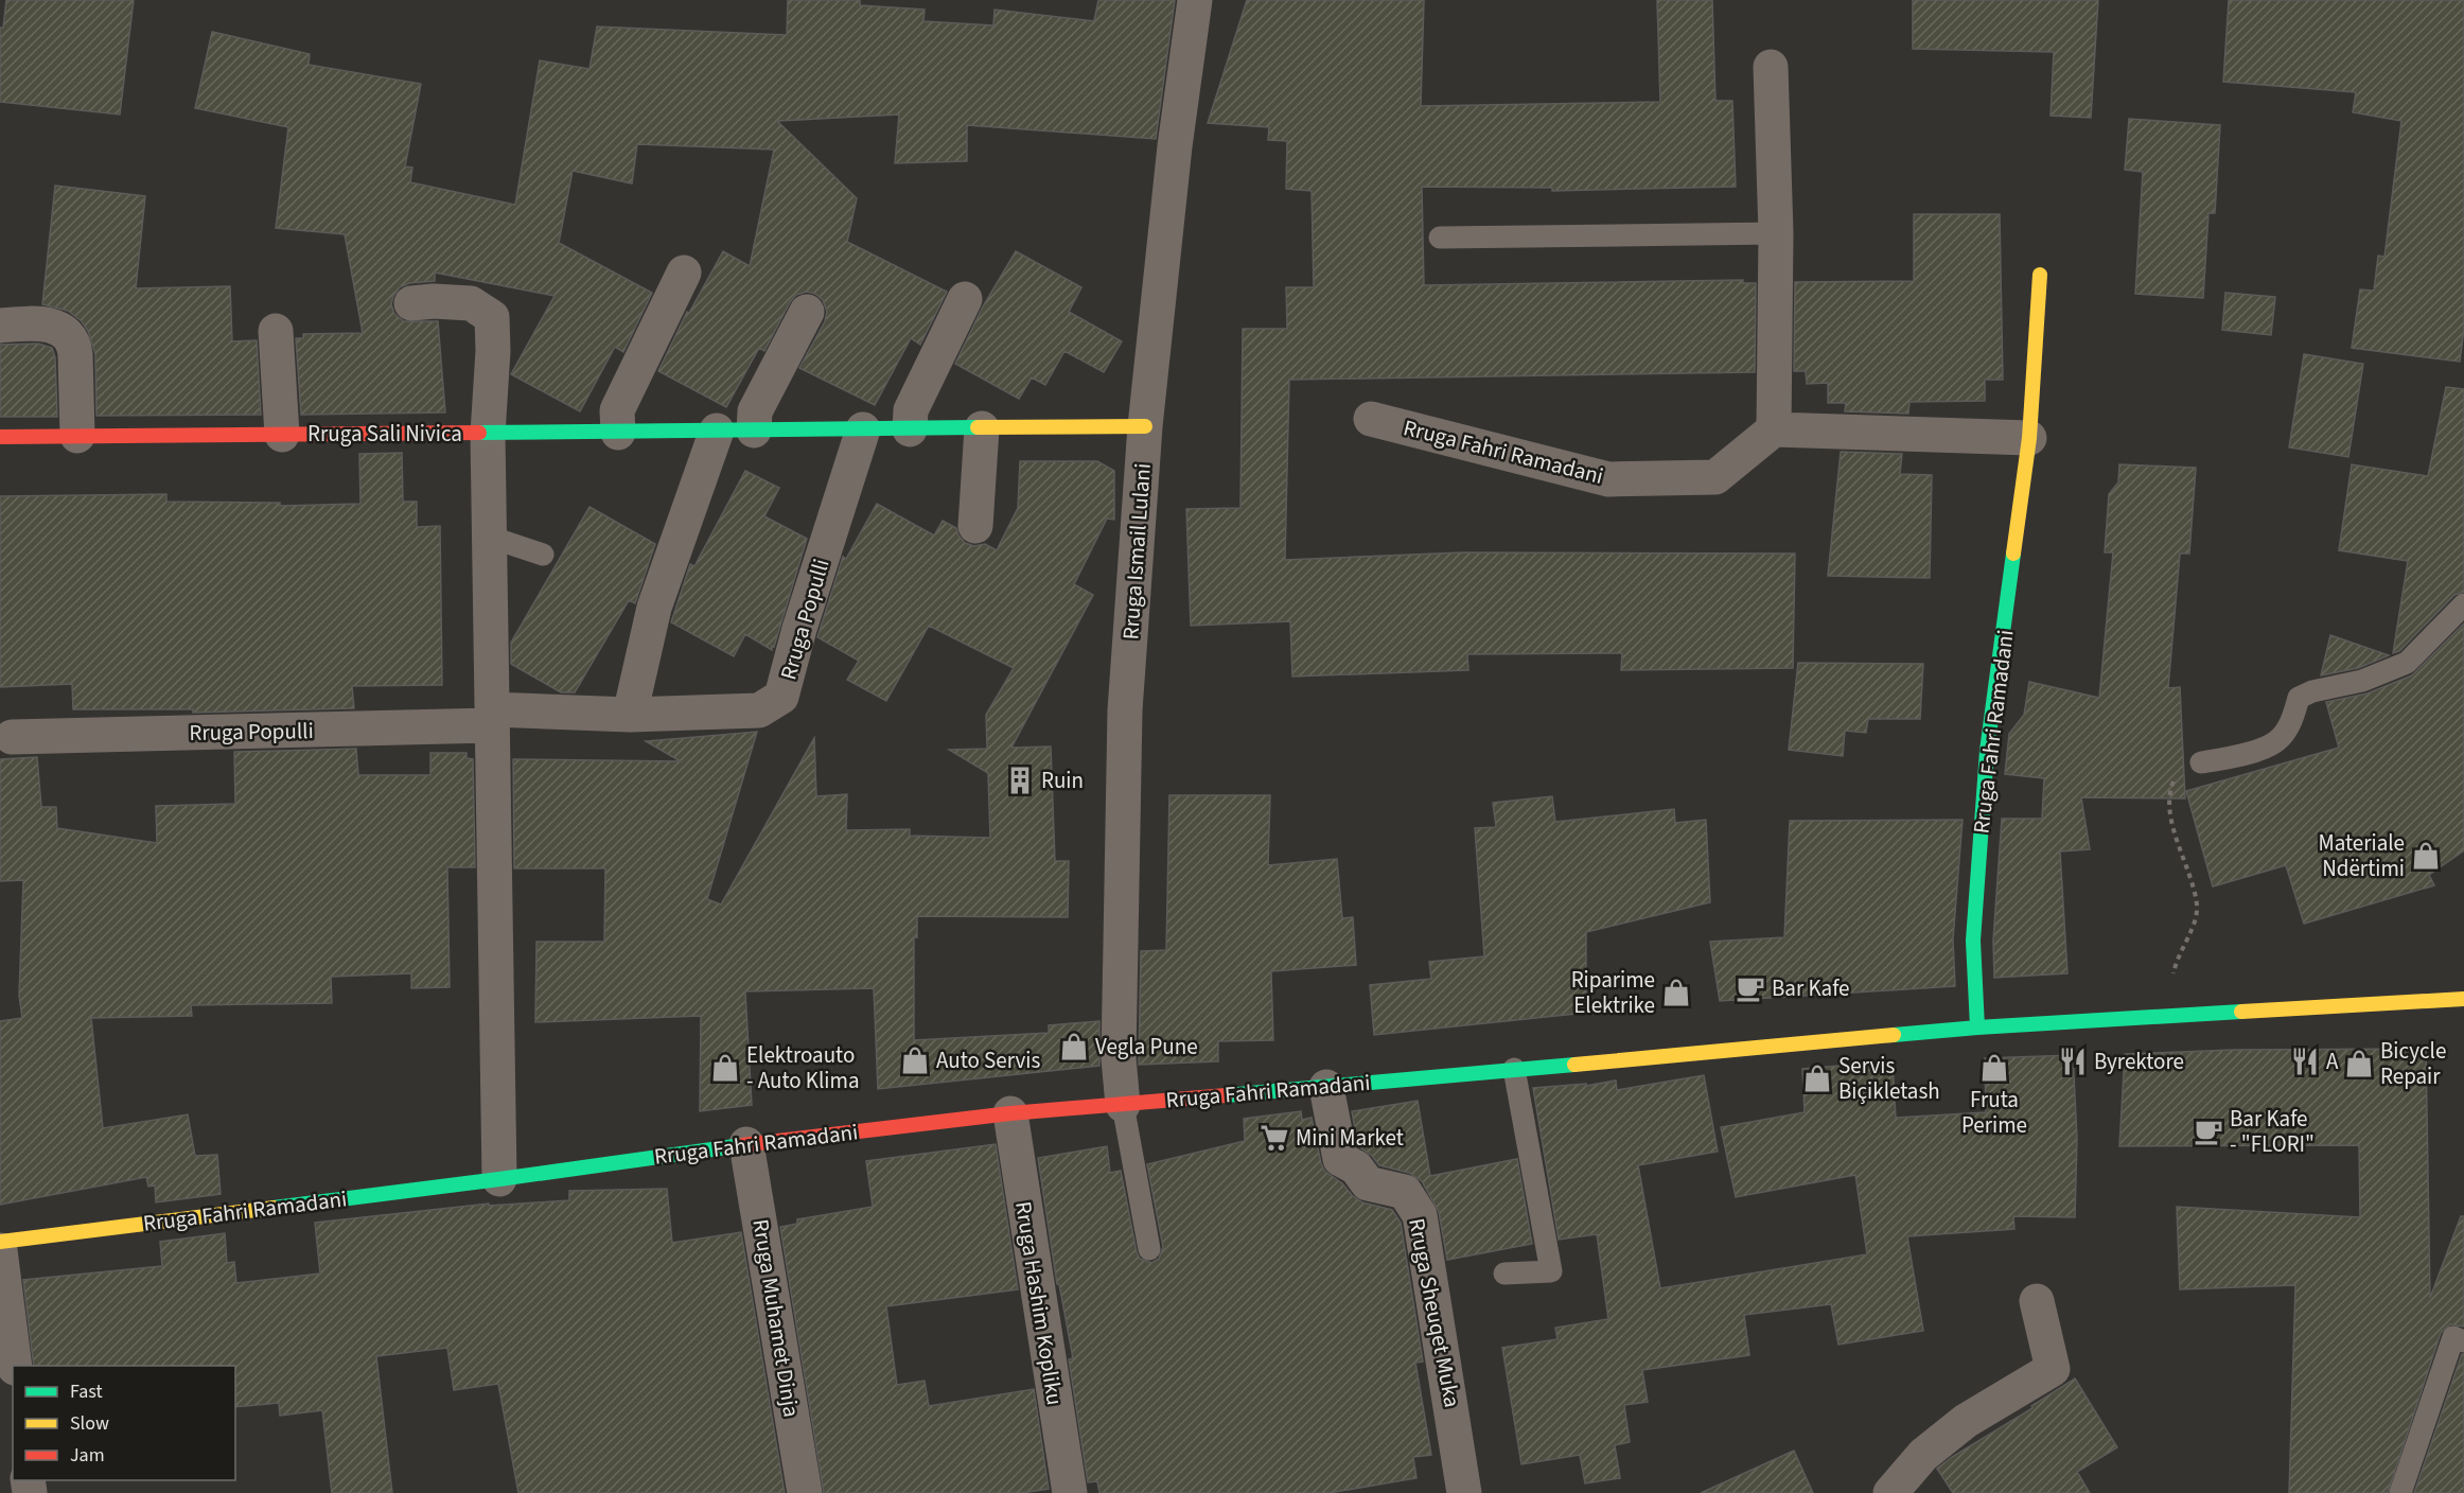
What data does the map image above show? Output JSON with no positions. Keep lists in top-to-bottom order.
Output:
{
  "streets": {
    "street": [
      "Rruga Sali Nivica",
      "Rruga Fahri Ramadani",
      "Rruga Ismail Lulani",
      "Rruga Populli",
      "Rruga Hashim Kopliku",
      "Rruga Sheuqet Muka",
      "Rruga Muhamet Dinja"
    ]
  },
  "crossings": [
    ["Rruga Sali Nivica", "Rruga Ismail Lulani"],
    ["Rruga Sali Nivica", "Rruga Populli"],
    ["Rruga Fahri Ramadani", "Rruga Ismail Lulani"],
    ["Rruga Fahri Ramadani", "Rruga Hashim Kopliku"],
    ["Rruga Fahri Ramadani", "Rruga Sheuqet Muka"],
    ["Rruga Fahri Ramadani", "Rruga Muhamet Dinja"]
  ],
  "places": {
    "building": ["Ruin"],
    "shop": [
      "Materiale Ndërtimi",
      "Riparime Elektrike",
      "Vegla Pune",
      "Auto Servis",
      "Bicycle Repair",
      "Elektroauto - Auto Klima",
      "Fruta Perime",
      "Servis Biçikletash"
    ],
    "cafe": ["Bar Kafe", "Bar Kafe - \"FLORI\""],
    "restaurant": ["Byrektore", "A"],
    "supermarket": ["Mini Market"]
  },
  "legend": ["Fast", "Slow", "Jam"]
}
